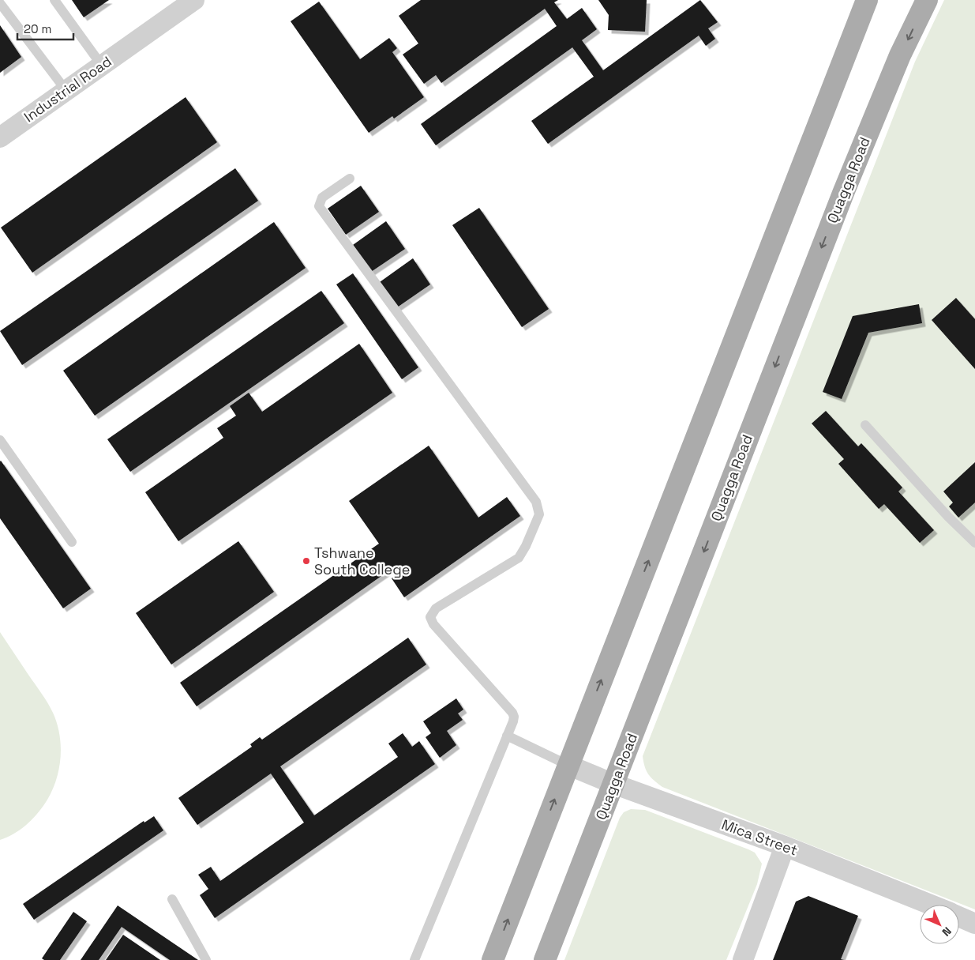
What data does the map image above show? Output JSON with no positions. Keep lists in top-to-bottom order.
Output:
{
  "streets": {
    "main road": ["Quagga Road"],
    "street": ["Industrial Road", "Mica Street"]
  },
  "crossings": [
    ["Quagga Road", "Mica Street"]
  ],
  "places": ["Tshwane South College"],
  "scale_bar": "20 m",
  "north": "bottom right"
}
